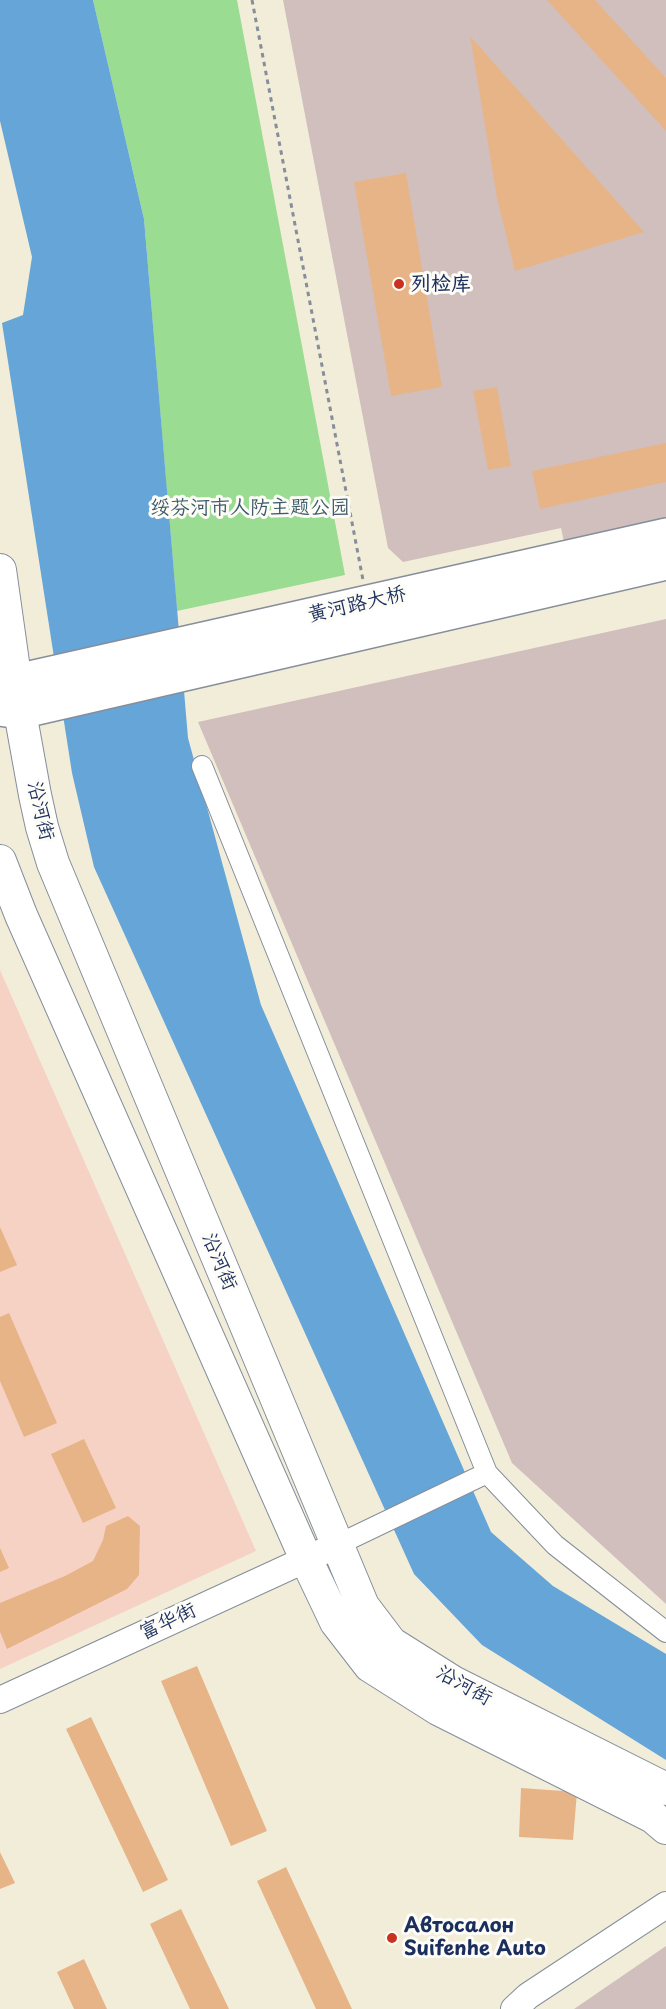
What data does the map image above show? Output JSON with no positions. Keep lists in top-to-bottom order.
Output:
{
  "streets": {
    "highway": ["黄河路大桥"],
    "main road": ["沿河街"],
    "street": ["富华街"]
  },
  "crossings": [
    ["沿河街", "富华街"]
  ],
  "parks": ["绥芬河市人防主题公园"],
  "places": ["列检库", "Автосалон Suifenhe Auto"]
}
